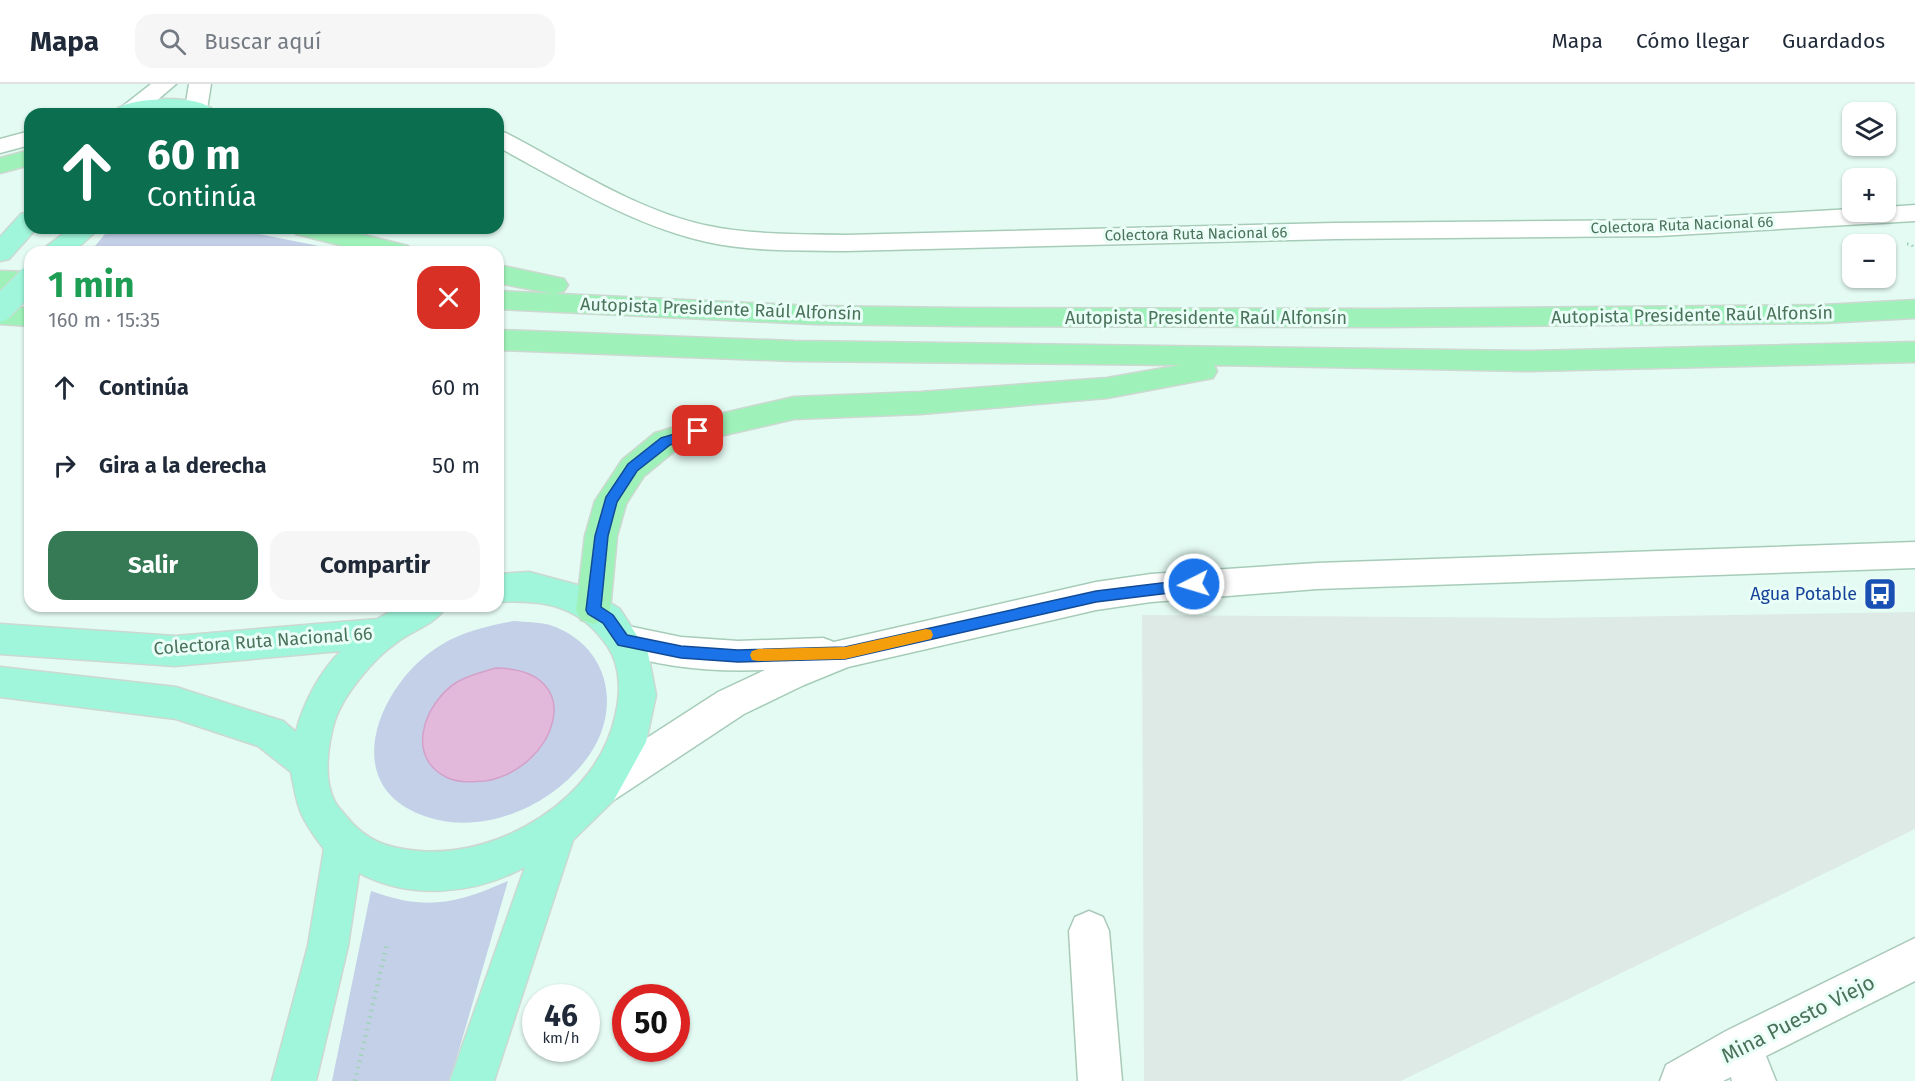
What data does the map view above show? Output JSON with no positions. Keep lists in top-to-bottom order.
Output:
{
  "streets": {
    "highway": ["Autopista Presidente Raúl Alfonsín"],
    "main road": ["Colectora Ruta Nacional 66"],
    "street": ["Mina Puesto Viejo"]
  },
  "places": {
    "bus stop": ["Agua Potable"]
  },
  "page": {
    "header": "Mapa",
    "search": "Buscar aquí",
    "nav": ["Mapa", "Cómo llegar", "Guardados"],
    "map_buttons": ["+", "−"],
    "turn": ["60 m", "Continúa"],
    "heading": ["1 min", "160 m · 15:35"],
    "list": [
      {
        "name": "Continúa",
        "value": "60 m"
      },
      {
        "name": "Gira a la derecha",
        "value": "50 m"
      }
    ],
    "buttons": ["Salir", "Compartir"],
    "speed": "46 km/h",
    "limit": "50"
  }
}
